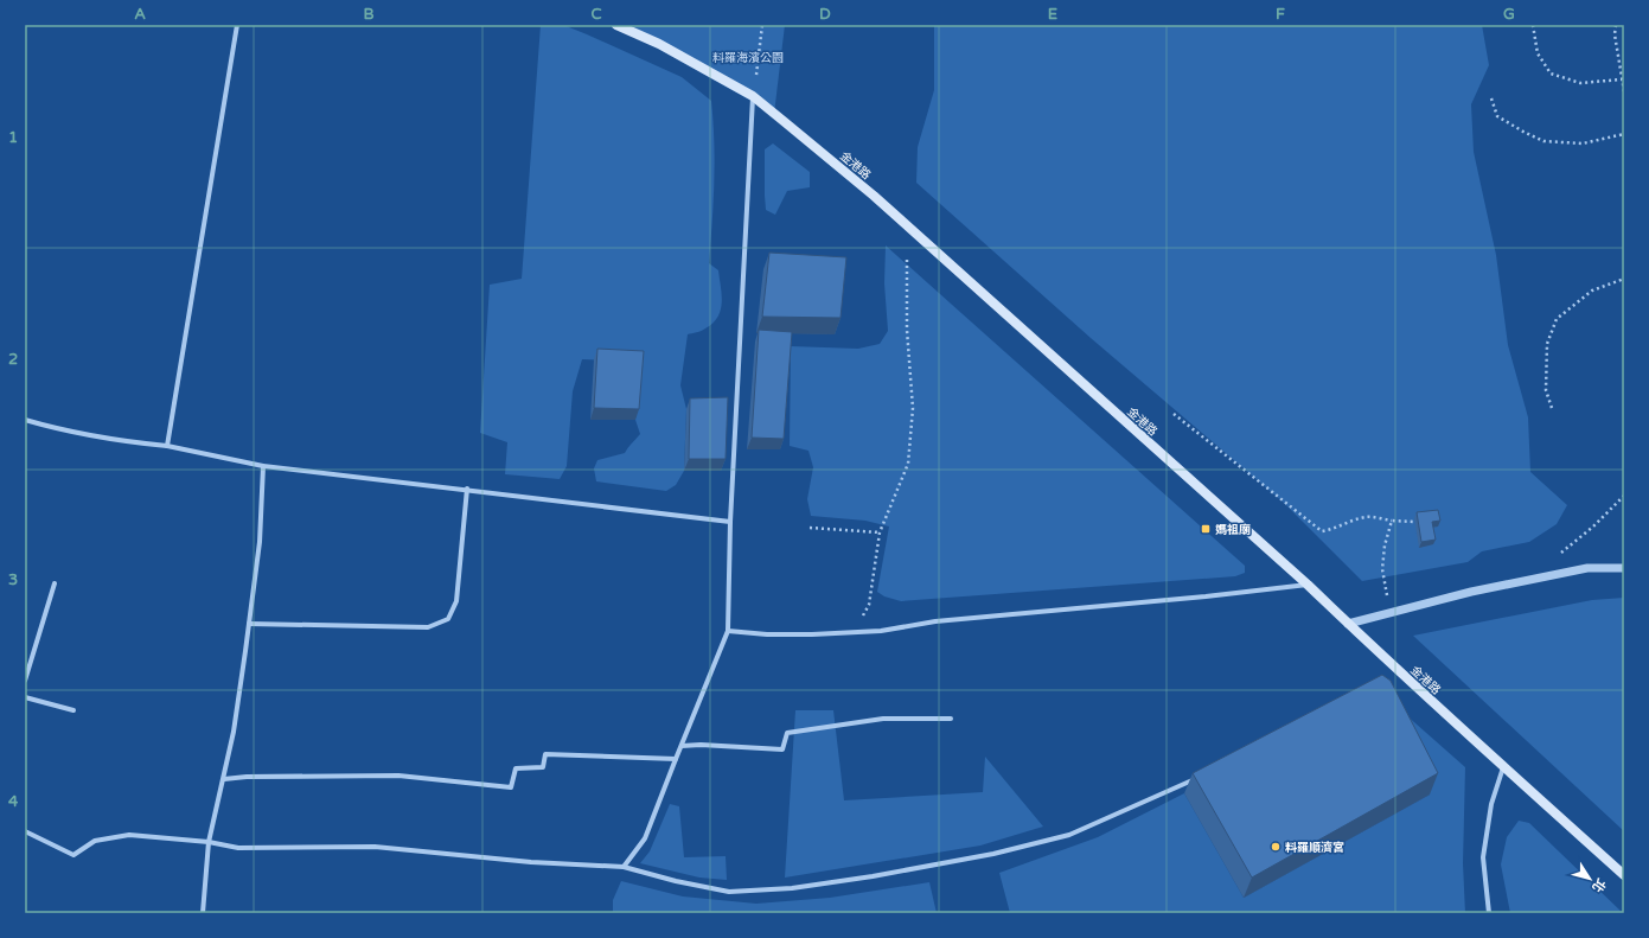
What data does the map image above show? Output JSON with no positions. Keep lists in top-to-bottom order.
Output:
{
  "streets": {
    "main road": ["金港路"]
  },
  "parks": ["料羅海濱公園"],
  "places": {
    "transit": ["媽祖廟"],
    "other": ["料羅順濟宮"]
  },
  "north": "bottom right",
  "grid": {
    "columns": [
      "A",
      "B",
      "C",
      "D",
      "E",
      "F",
      "G"
    ],
    "rows": [
      "1",
      "2",
      "3",
      "4"
    ]
  }
}
